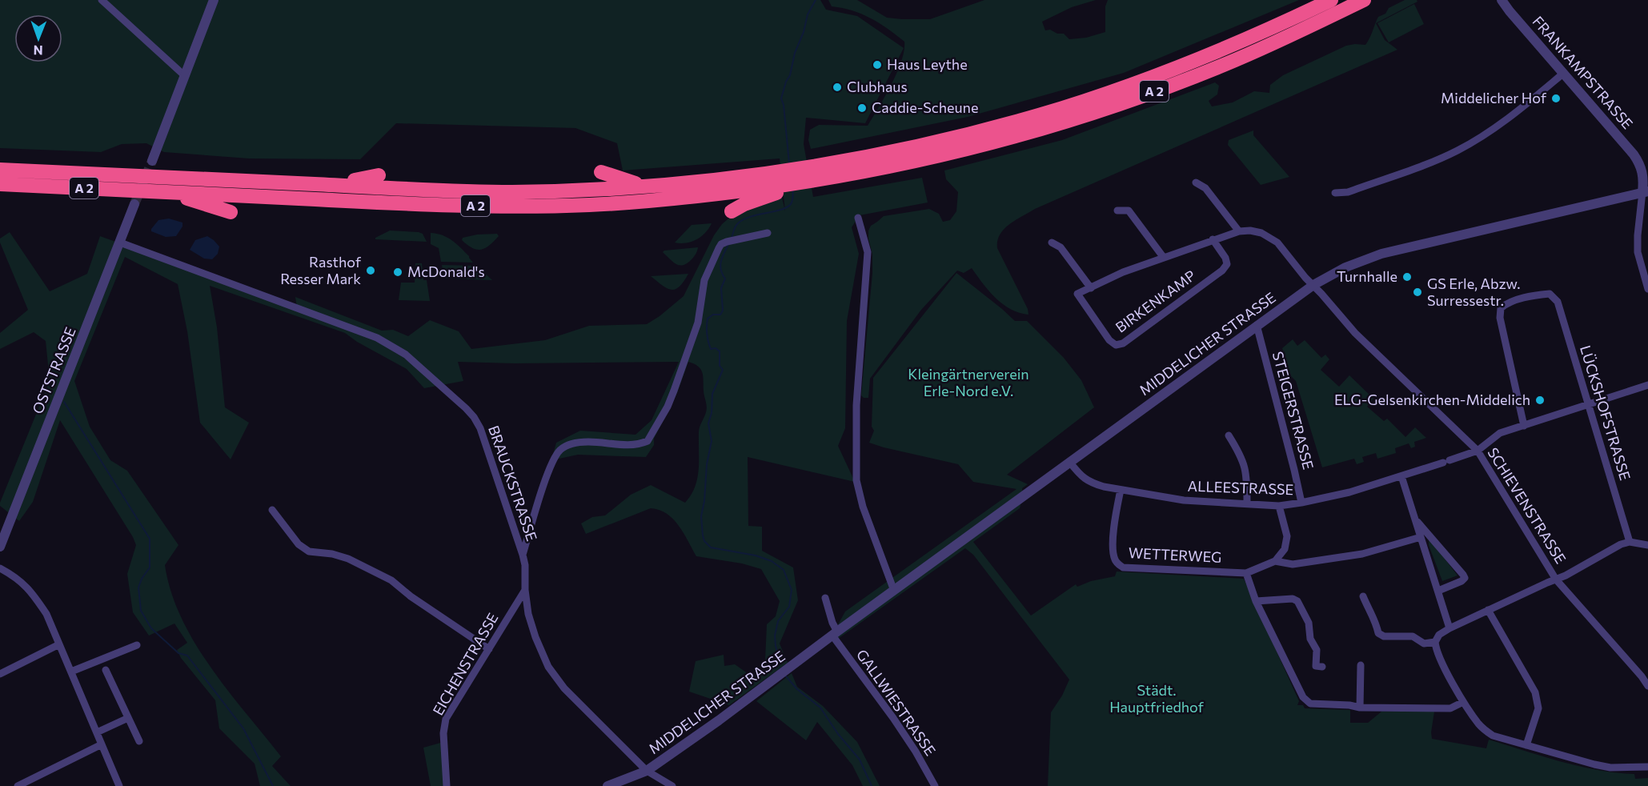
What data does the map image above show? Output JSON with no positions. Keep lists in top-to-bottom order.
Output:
{
  "streets": {
    "highway": ["A 2"],
    "street": [
      "FRANKAMPSTRASSE",
      "BIRKENKAMP",
      "MIDDELICHER STRASSE",
      "OSTSTRASSE",
      "STEIGERSTRASSE",
      "LÜCKSHOFSTRASSE",
      "BRAUCKSTRASSE",
      "ALLEESTRASSE",
      "SCHIEVENSTRASSE",
      "WETTERWEG",
      "EICHENSTRASSE",
      "GALLWIESTRASSE"
    ]
  },
  "crossings": [
    ["FRANKAMPSTRASSE", "MIDDELICHER STRASSE"],
    ["BIRKENKAMP", "MIDDELICHER STRASSE"],
    ["BIRKENKAMP", "SCHIEVENSTRASSE"],
    ["MIDDELICHER STRASSE", "STEIGERSTRASSE"],
    ["MIDDELICHER STRASSE", "BRAUCKSTRASSE"],
    ["MIDDELICHER STRASSE", "ALLEESTRASSE"],
    ["MIDDELICHER STRASSE", "SCHIEVENSTRASSE"],
    ["MIDDELICHER STRASSE", "GALLWIESTRASSE"],
    ["OSTSTRASSE", "BRAUCKSTRASSE"],
    ["STEIGERSTRASSE", "ALLEESTRASSE"],
    ["LÜCKSHOFSTRASSE", "ALLEESTRASSE"],
    ["BRAUCKSTRASSE", "EICHENSTRASSE"],
    ["ALLEESTRASSE", "SCHIEVENSTRASSE"],
    ["ALLEESTRASSE", "WETTERWEG"]
  ],
  "parks": ["Kleingärtnerverein Erle-Nord e.V.", "Städt. Hauptfriedhof"],
  "places": [
    "Haus Leythe",
    "Clubhaus",
    "Middelicher Hof",
    "Caddie-Scheune",
    "Rasthof Resser Mark",
    "McDonald's",
    "Turnhalle",
    "GS Erle, Abzw. Surressestr.",
    "ELG-Gelsenkirchen-Middelich"
  ],
  "north": "bottom"
}
